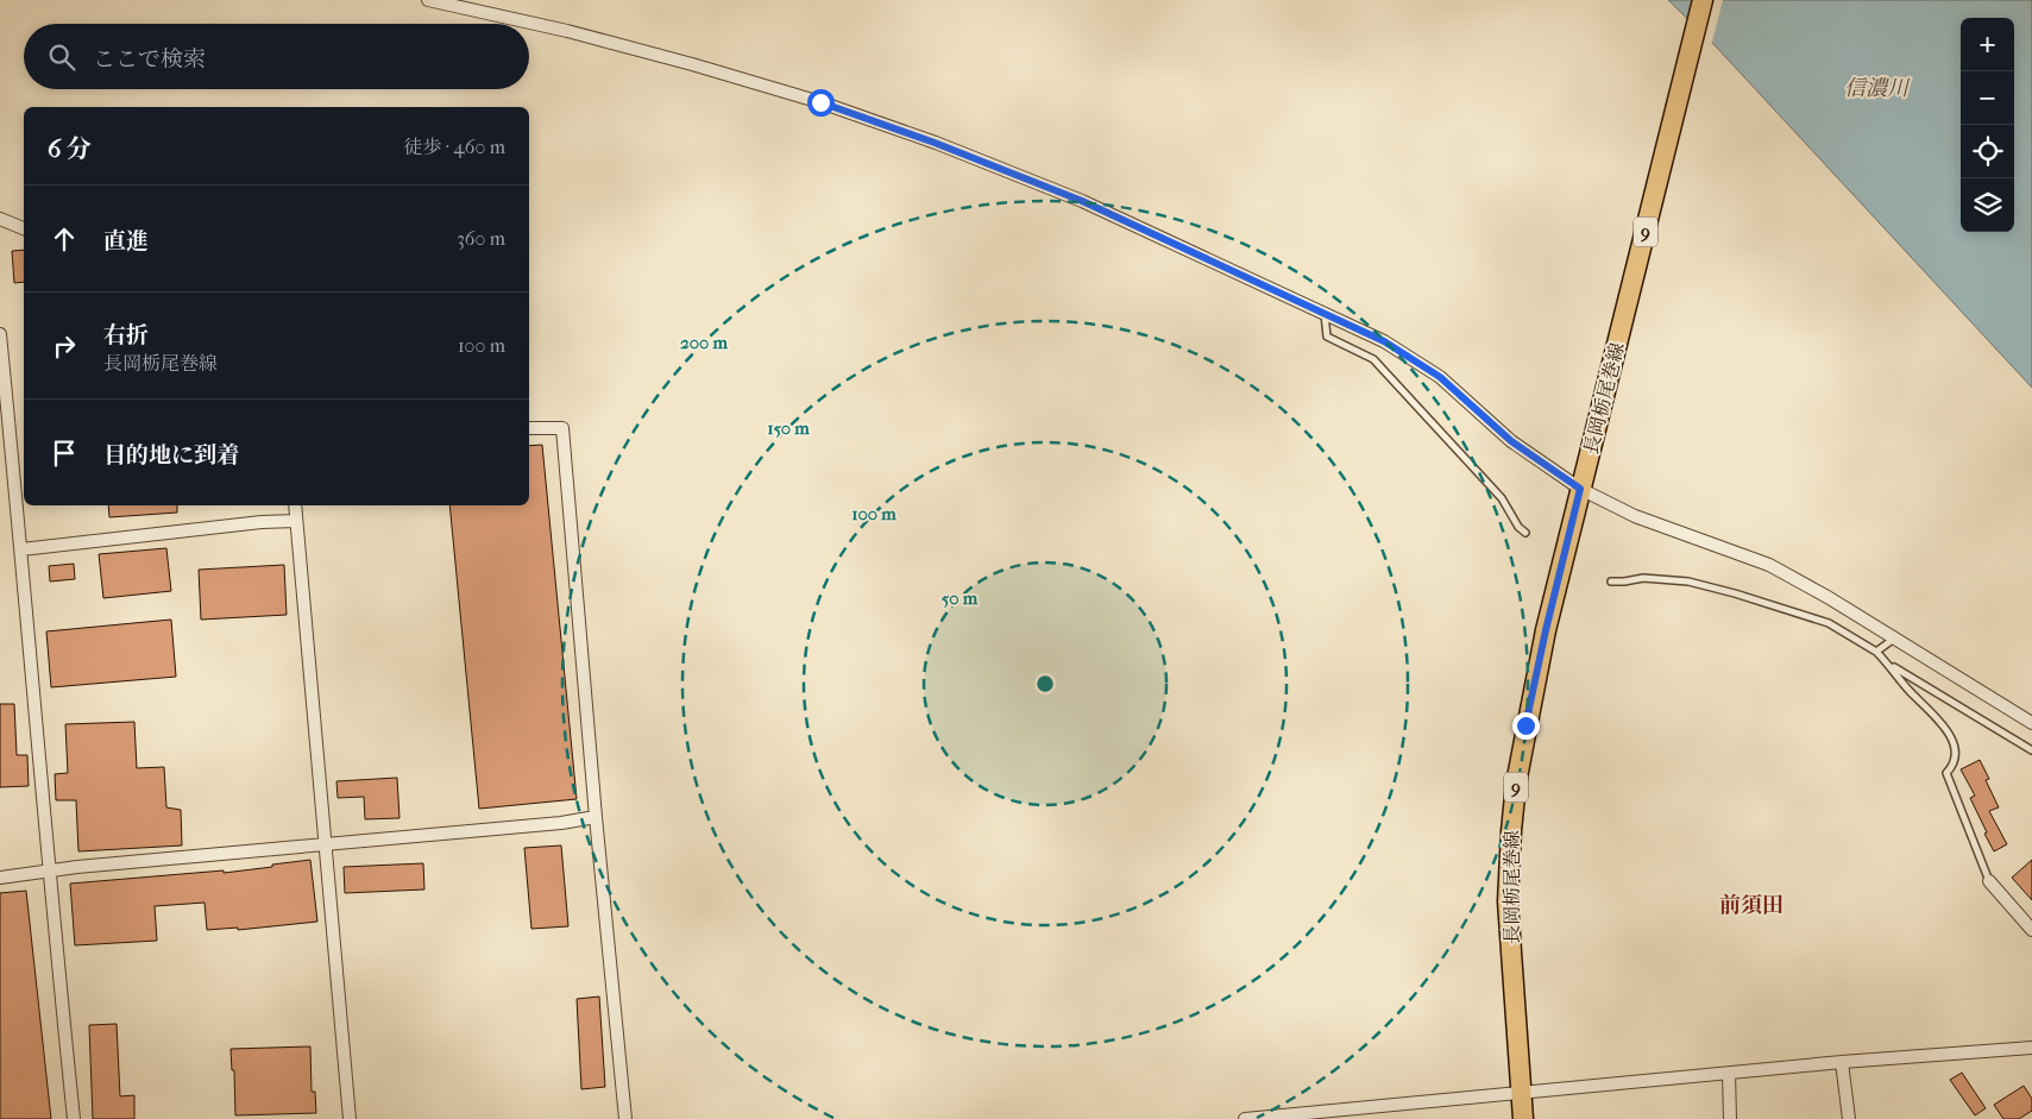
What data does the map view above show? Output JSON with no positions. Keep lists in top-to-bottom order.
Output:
{
  "streets": {
    "main road": ["9", "長岡栃尾巻線"]
  },
  "districts": ["前須田"],
  "water": ["信濃川"],
  "page": {
    "map_buttons": ["+", "−"],
    "search": "ここで検索",
    "heading": ["6 分", "徒歩 · 460 m"],
    "list": [
      ["直進", "360 m"],
      ["右折", "長岡栃尾巻線", "100 m"],
      "目的地に到着"
    ]
  },
  "rings": [
    "200 m",
    "150 m",
    "100 m",
    "50 m"
  ]
}
